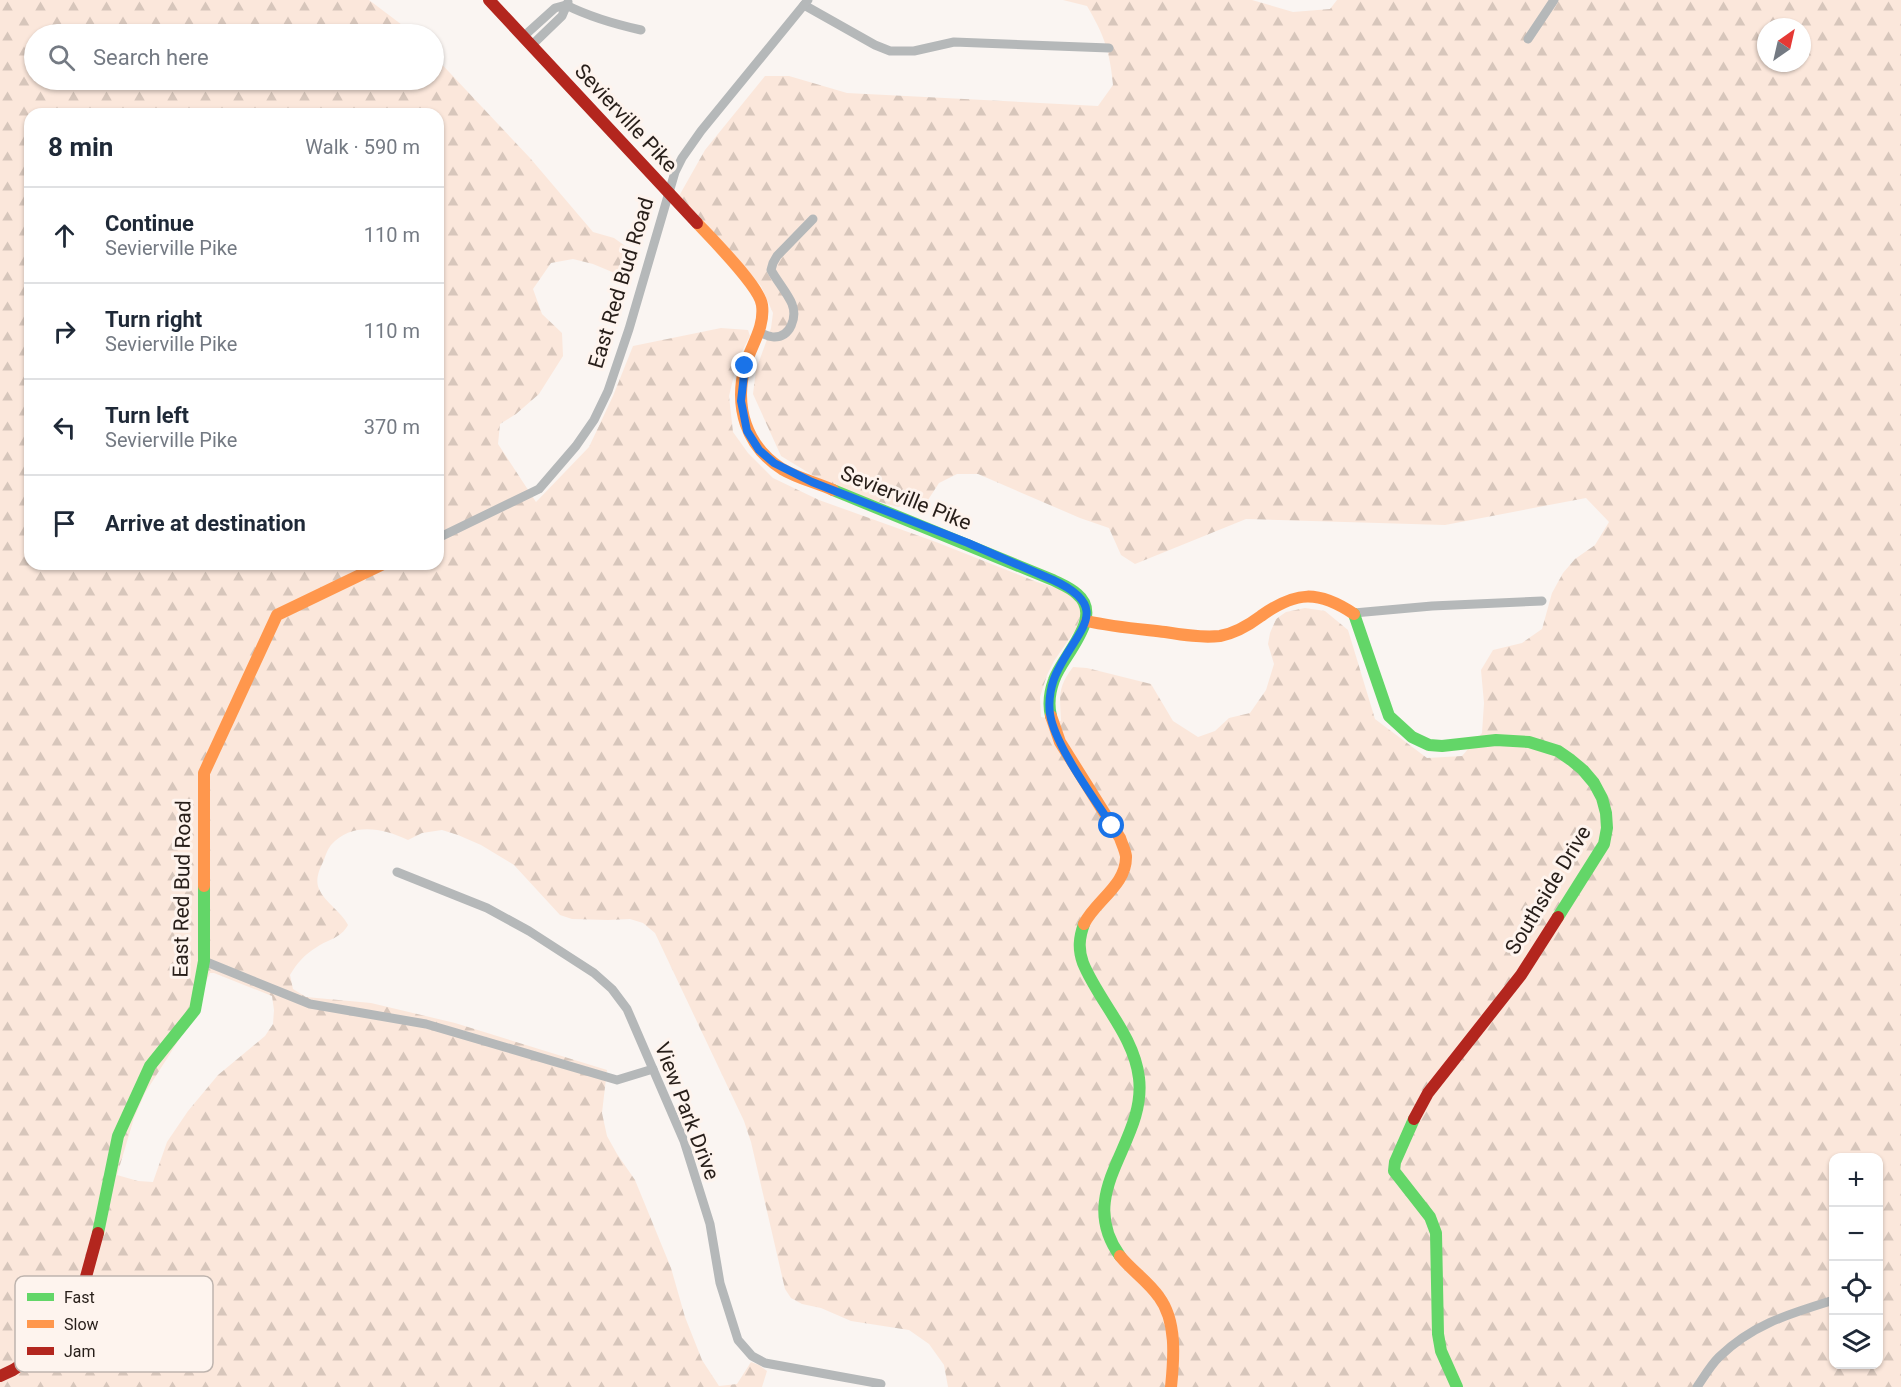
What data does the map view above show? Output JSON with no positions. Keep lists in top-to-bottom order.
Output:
{
  "streets": {
    "street": [
      "Sevierville Pike",
      "East Red Bud Road",
      "Southside Drive",
      "View Park Drive"
    ]
  },
  "crossings": [
    ["Sevierville Pike", "East Red Bud Road"]
  ],
  "legend": ["Fast", "Slow", "Jam"],
  "north": "top right",
  "page": {
    "search": "Search here",
    "heading": ["8 min", "Walk · 590 m"],
    "list": [
      ["Continue", "Sevierville Pike", "110 m"],
      ["Turn right", "Sevierville Pike", "110 m"],
      ["Turn left", "Sevierville Pike", "370 m"],
      "Arrive at destination"
    ],
    "map_buttons": ["+", "−"]
  }
}
